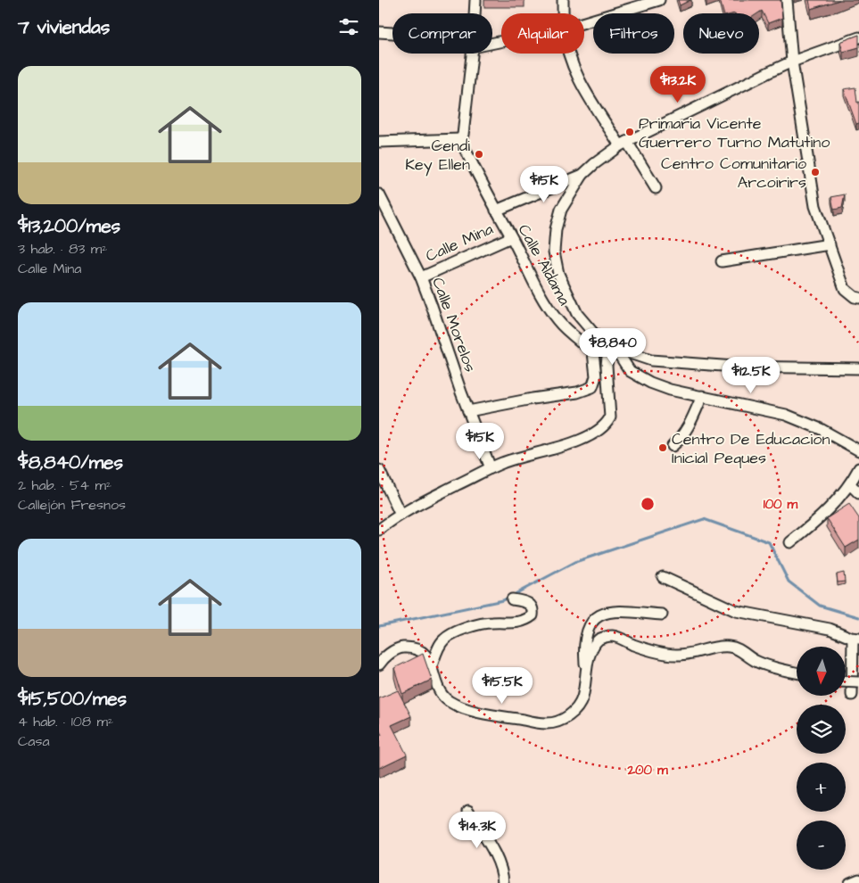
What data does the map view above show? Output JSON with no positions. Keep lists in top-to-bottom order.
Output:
{
  "streets": {
    "street": ["Calle Mina", "Calle Aldama", "Calle Morelos"]
  },
  "crossings": [
    ["Calle Mina", "Calle Aldama"],
    ["Calle Mina", "Calle Morelos"]
  ],
  "places": [
    "Primaria Vicente Guerrero Turno Matutino",
    "Cendi Key Ellen",
    "Centro Comunitario Arcoirirs",
    "Centro De Educacion Inicial Peques"
  ],
  "north": "bottom",
  "page": {
    "heading": "7 viviendas",
    "chip": [
      "Comprar",
      "Alquilar",
      "Filtros",
      "Nuevo"
    ],
    "list": [
      {
        "name": "$13,200/mes",
        "note": "3 hab. · 83 m² · Calle Mina"
      },
      {
        "name": "$8,840/mes",
        "note": "2 hab. · 54 m² · Callejón Fresnos"
      },
      {
        "name": "$15,500/mes",
        "note": "4 hab. · 108 m² · Casa"
      }
    ],
    "price": [
      "$13.2K",
      "$15K",
      "$8,840",
      "$12.5K",
      "$15K",
      "$15.5K",
      "$14.3K"
    ],
    "map_buttons": ["+", "−"]
  },
  "rings": ["100 m", "200 m"]
}
